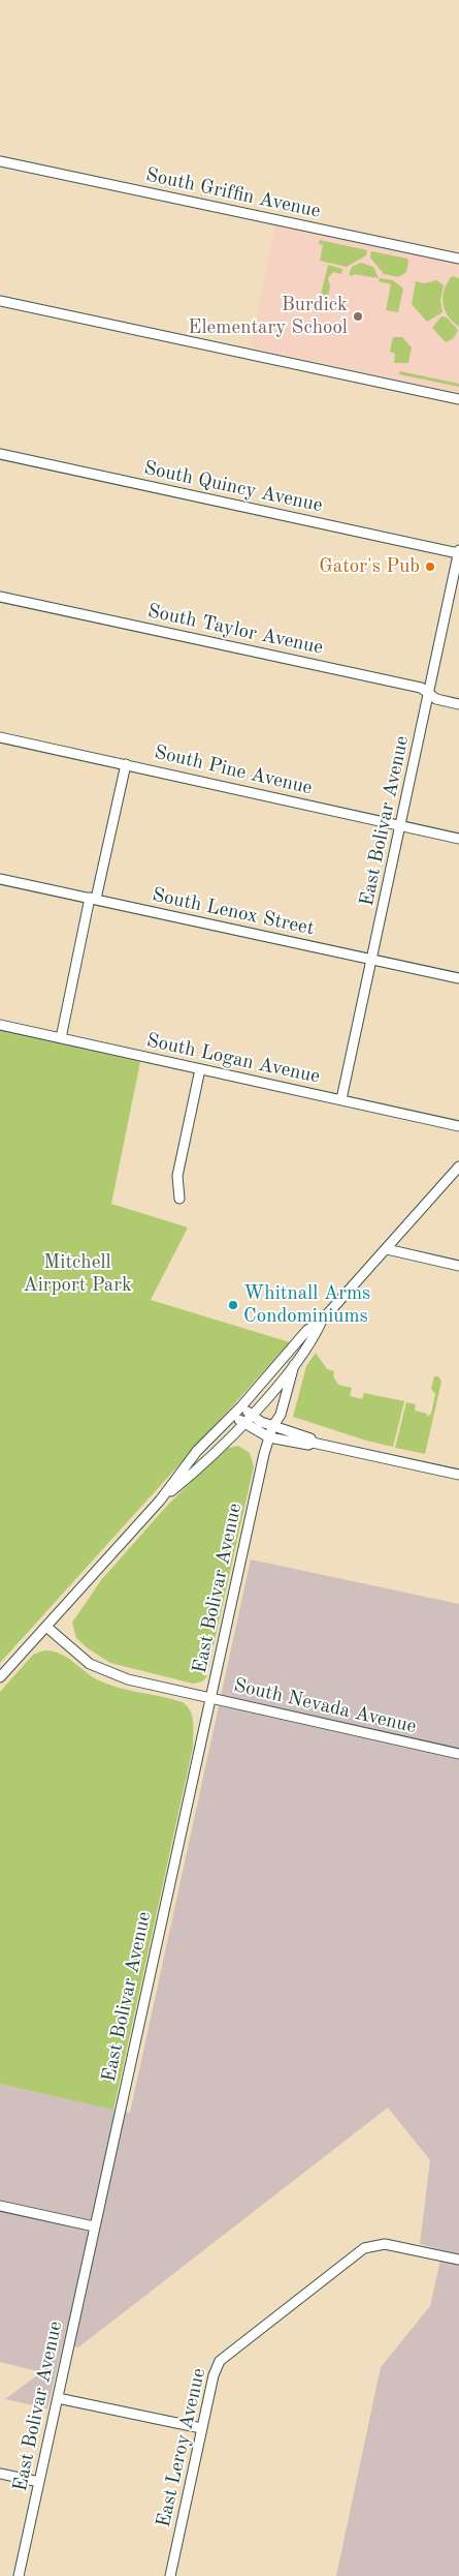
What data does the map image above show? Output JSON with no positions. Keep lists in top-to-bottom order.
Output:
{
  "streets": {
    "street": [
      "South Griffin Avenue",
      "South Quincy Avenue",
      "South Taylor Avenue",
      "South Pine Avenue",
      "East Bolivar Avenue",
      "South Lenox Street",
      "South Logan Avenue",
      "South Nevada Avenue",
      "East Leroy Avenue"
    ]
  },
  "crossings": [
    ["South Quincy Avenue", "East Bolivar Avenue"],
    ["South Taylor Avenue", "East Bolivar Avenue"],
    ["South Pine Avenue", "East Bolivar Avenue"],
    ["East Bolivar Avenue", "South Lenox Street"],
    ["East Bolivar Avenue", "South Logan Avenue"],
    ["East Bolivar Avenue", "South Nevada Avenue"]
  ],
  "parks": ["Mitchell Airport Park"],
  "places": ["Burdick Elementary School", "Gator's Pub", "Whitnall Arms Condominiums"]
}
